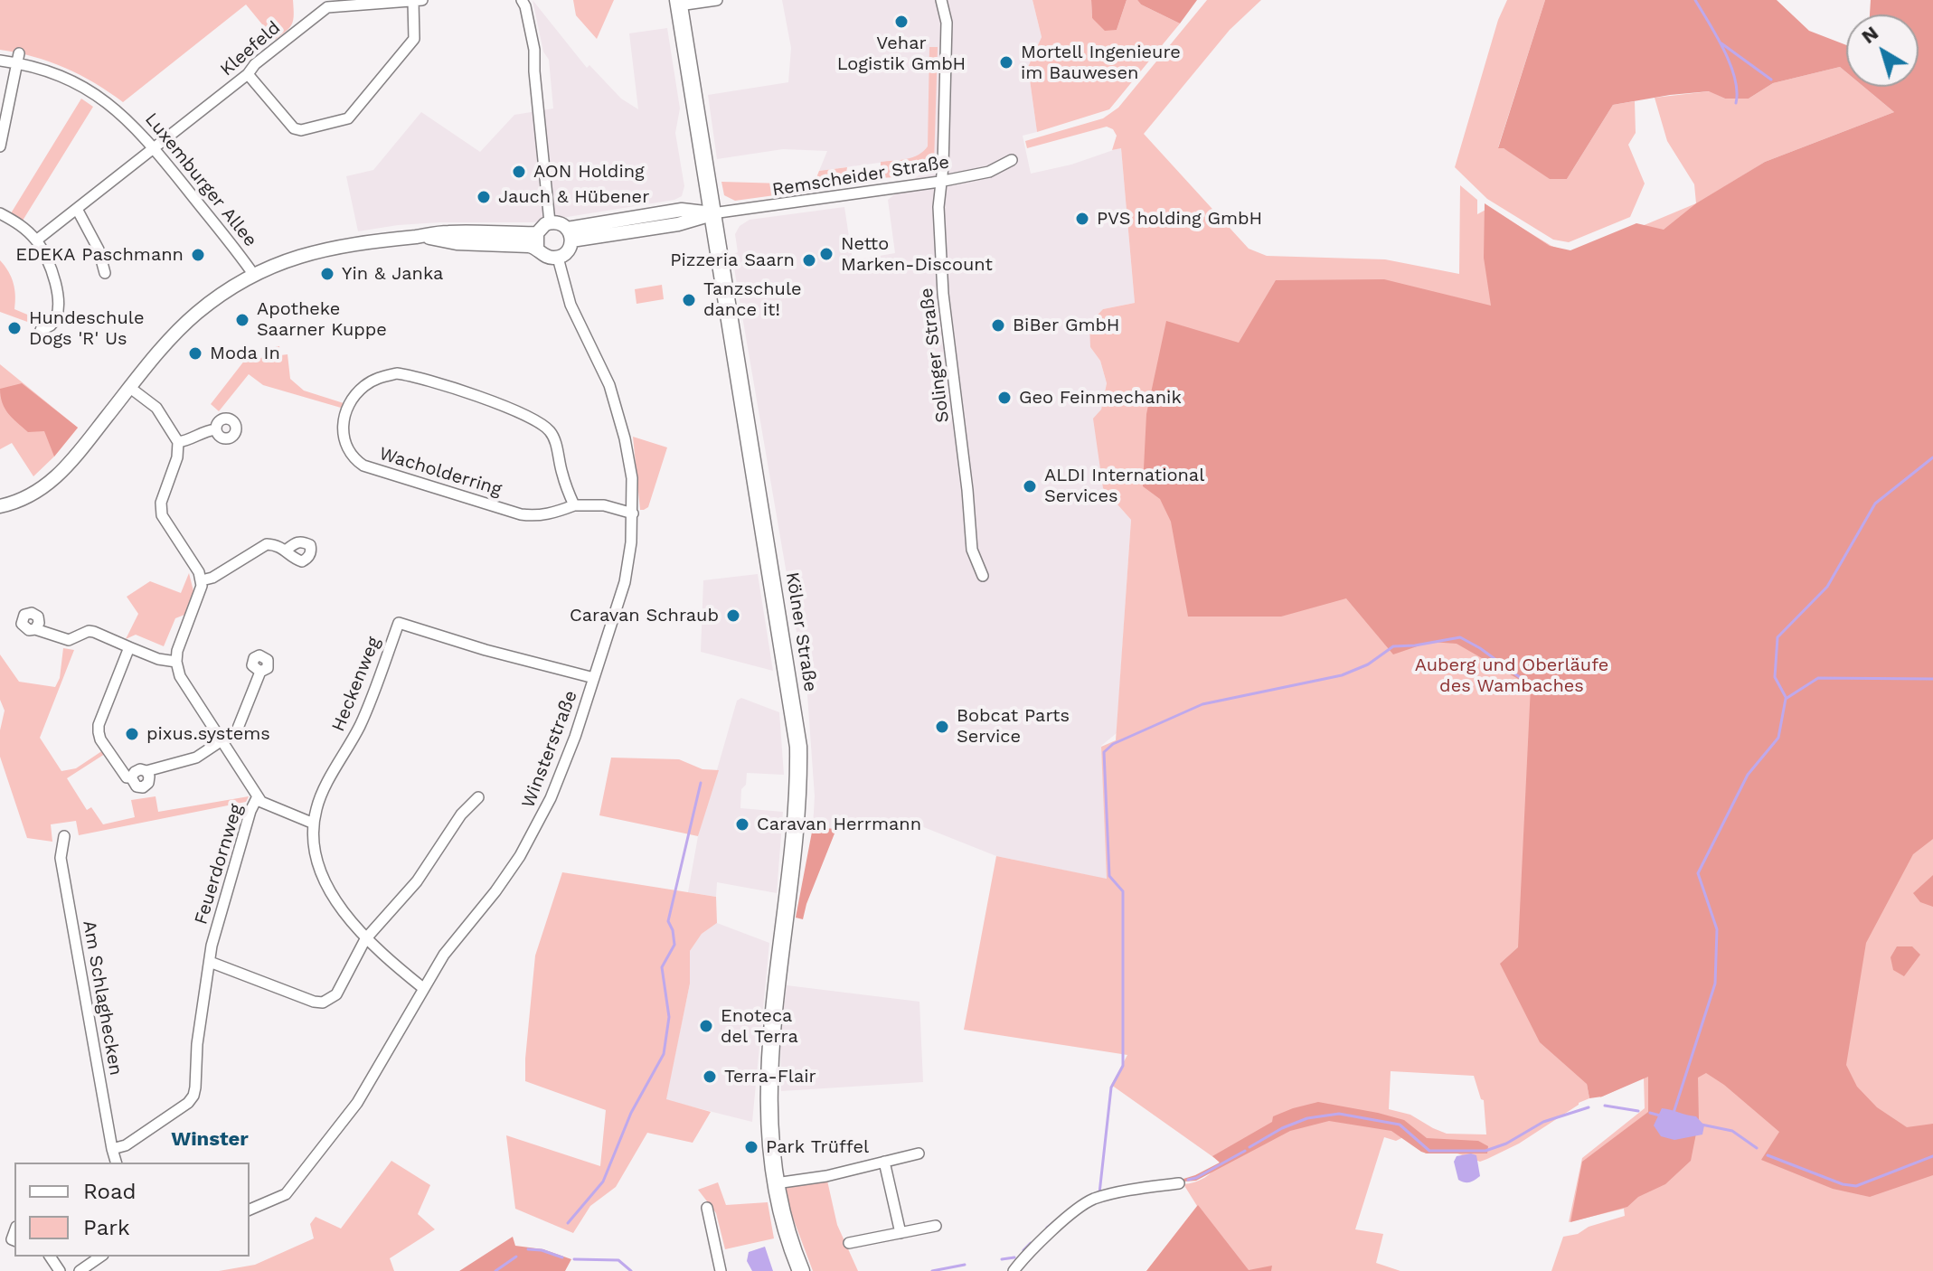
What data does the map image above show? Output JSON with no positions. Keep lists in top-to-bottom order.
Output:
{
  "streets": {
    "main road": ["Kölner Straße"],
    "street": [
      "Kleefeld",
      "Remscheider Straße",
      "Luxemburger Allee",
      "Solinger Straße",
      "Wacholderring",
      "Heckenweg",
      "Winsterstraße",
      "Feuerdornweg",
      "Am Schlaghecken"
    ]
  },
  "crossings": [
    ["Kleefeld", "Luxemburger Allee"],
    ["Remscheider Straße", "Solinger Straße"],
    ["Remscheider Straße", "Kölner Straße"],
    ["Luxemburger Allee", "Winsterstraße"],
    ["Wacholderring", "Winsterstraße"],
    ["Heckenweg", "Winsterstraße"],
    ["Heckenweg", "Feuerdornweg"],
    ["Feuerdornweg", "Am Schlaghecken"]
  ],
  "districts": ["Winster"],
  "parks": ["Auberg und Oberläufe des Wambaches"],
  "places": [
    "Vehar Logistik GmbH",
    "Mortell Ingenieure im Bauwesen",
    "AON Holding",
    "Jauch & Hübener",
    "PVS holding GmbH",
    "Netto Marken-Discount",
    "EDEKA Paschmann",
    "Pizzeria Saarn",
    "Yin & Janka",
    "Tanzschule dance it!",
    "Apotheke Saarner Kuppe",
    "BiBer GmbH",
    "Hundeschule Dogs 'R' Us",
    "Moda In",
    "Geo Feinmechanik",
    "ALDI International Services",
    "Caravan Schraub",
    "Bobcat Parts Service",
    "pixus.systems",
    "Caravan Herrmann",
    "Enoteca del Terra",
    "Terra-Flair",
    "Park Trüffel"
  ],
  "legend": ["Road", "Park"],
  "north": "top left"
}
